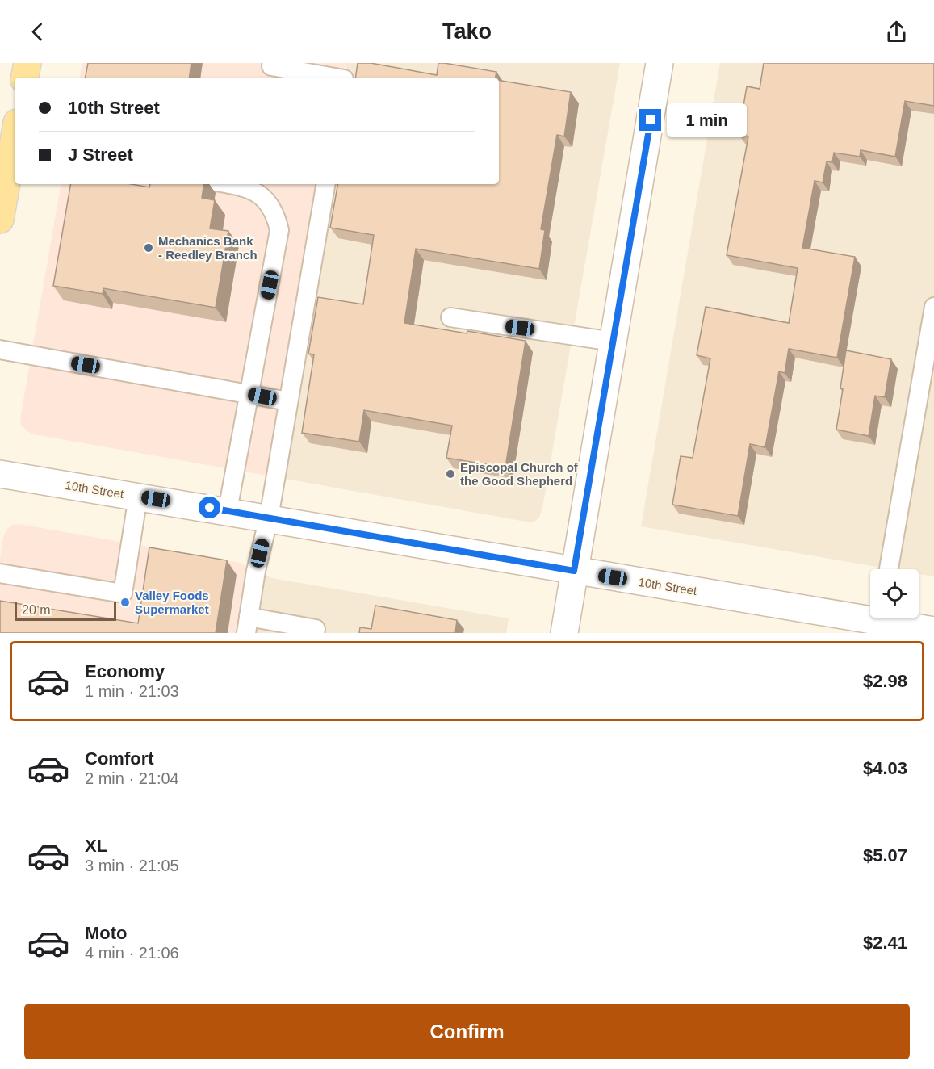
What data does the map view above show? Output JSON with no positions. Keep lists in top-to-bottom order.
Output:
{
  "streets": {
    "street": ["10th Street"]
  },
  "places": ["Mechanics Bank - Reedley Branch", "Episcopal Church of the Good Shepherd", "Valley Foods Supermarket"],
  "scale_bar": "20 m",
  "page": {
    "header": "Tako",
    "banner": ["10th Street", "J Street"],
    "bubble": "1 min",
    "scale": "20 m",
    "list": [
      {
        "name": "Economy",
        "note": "1 min · 21:03",
        "value": "$2.98"
      },
      {
        "name": "Comfort",
        "note": "2 min · 21:04",
        "value": "$4.03"
      },
      {
        "name": "XL",
        "note": "3 min · 21:05",
        "value": "$5.07"
      },
      {
        "name": "Moto",
        "note": "4 min · 21:06",
        "value": "$2.41"
      }
    ],
    "buttons": "Confirm"
  }
}
